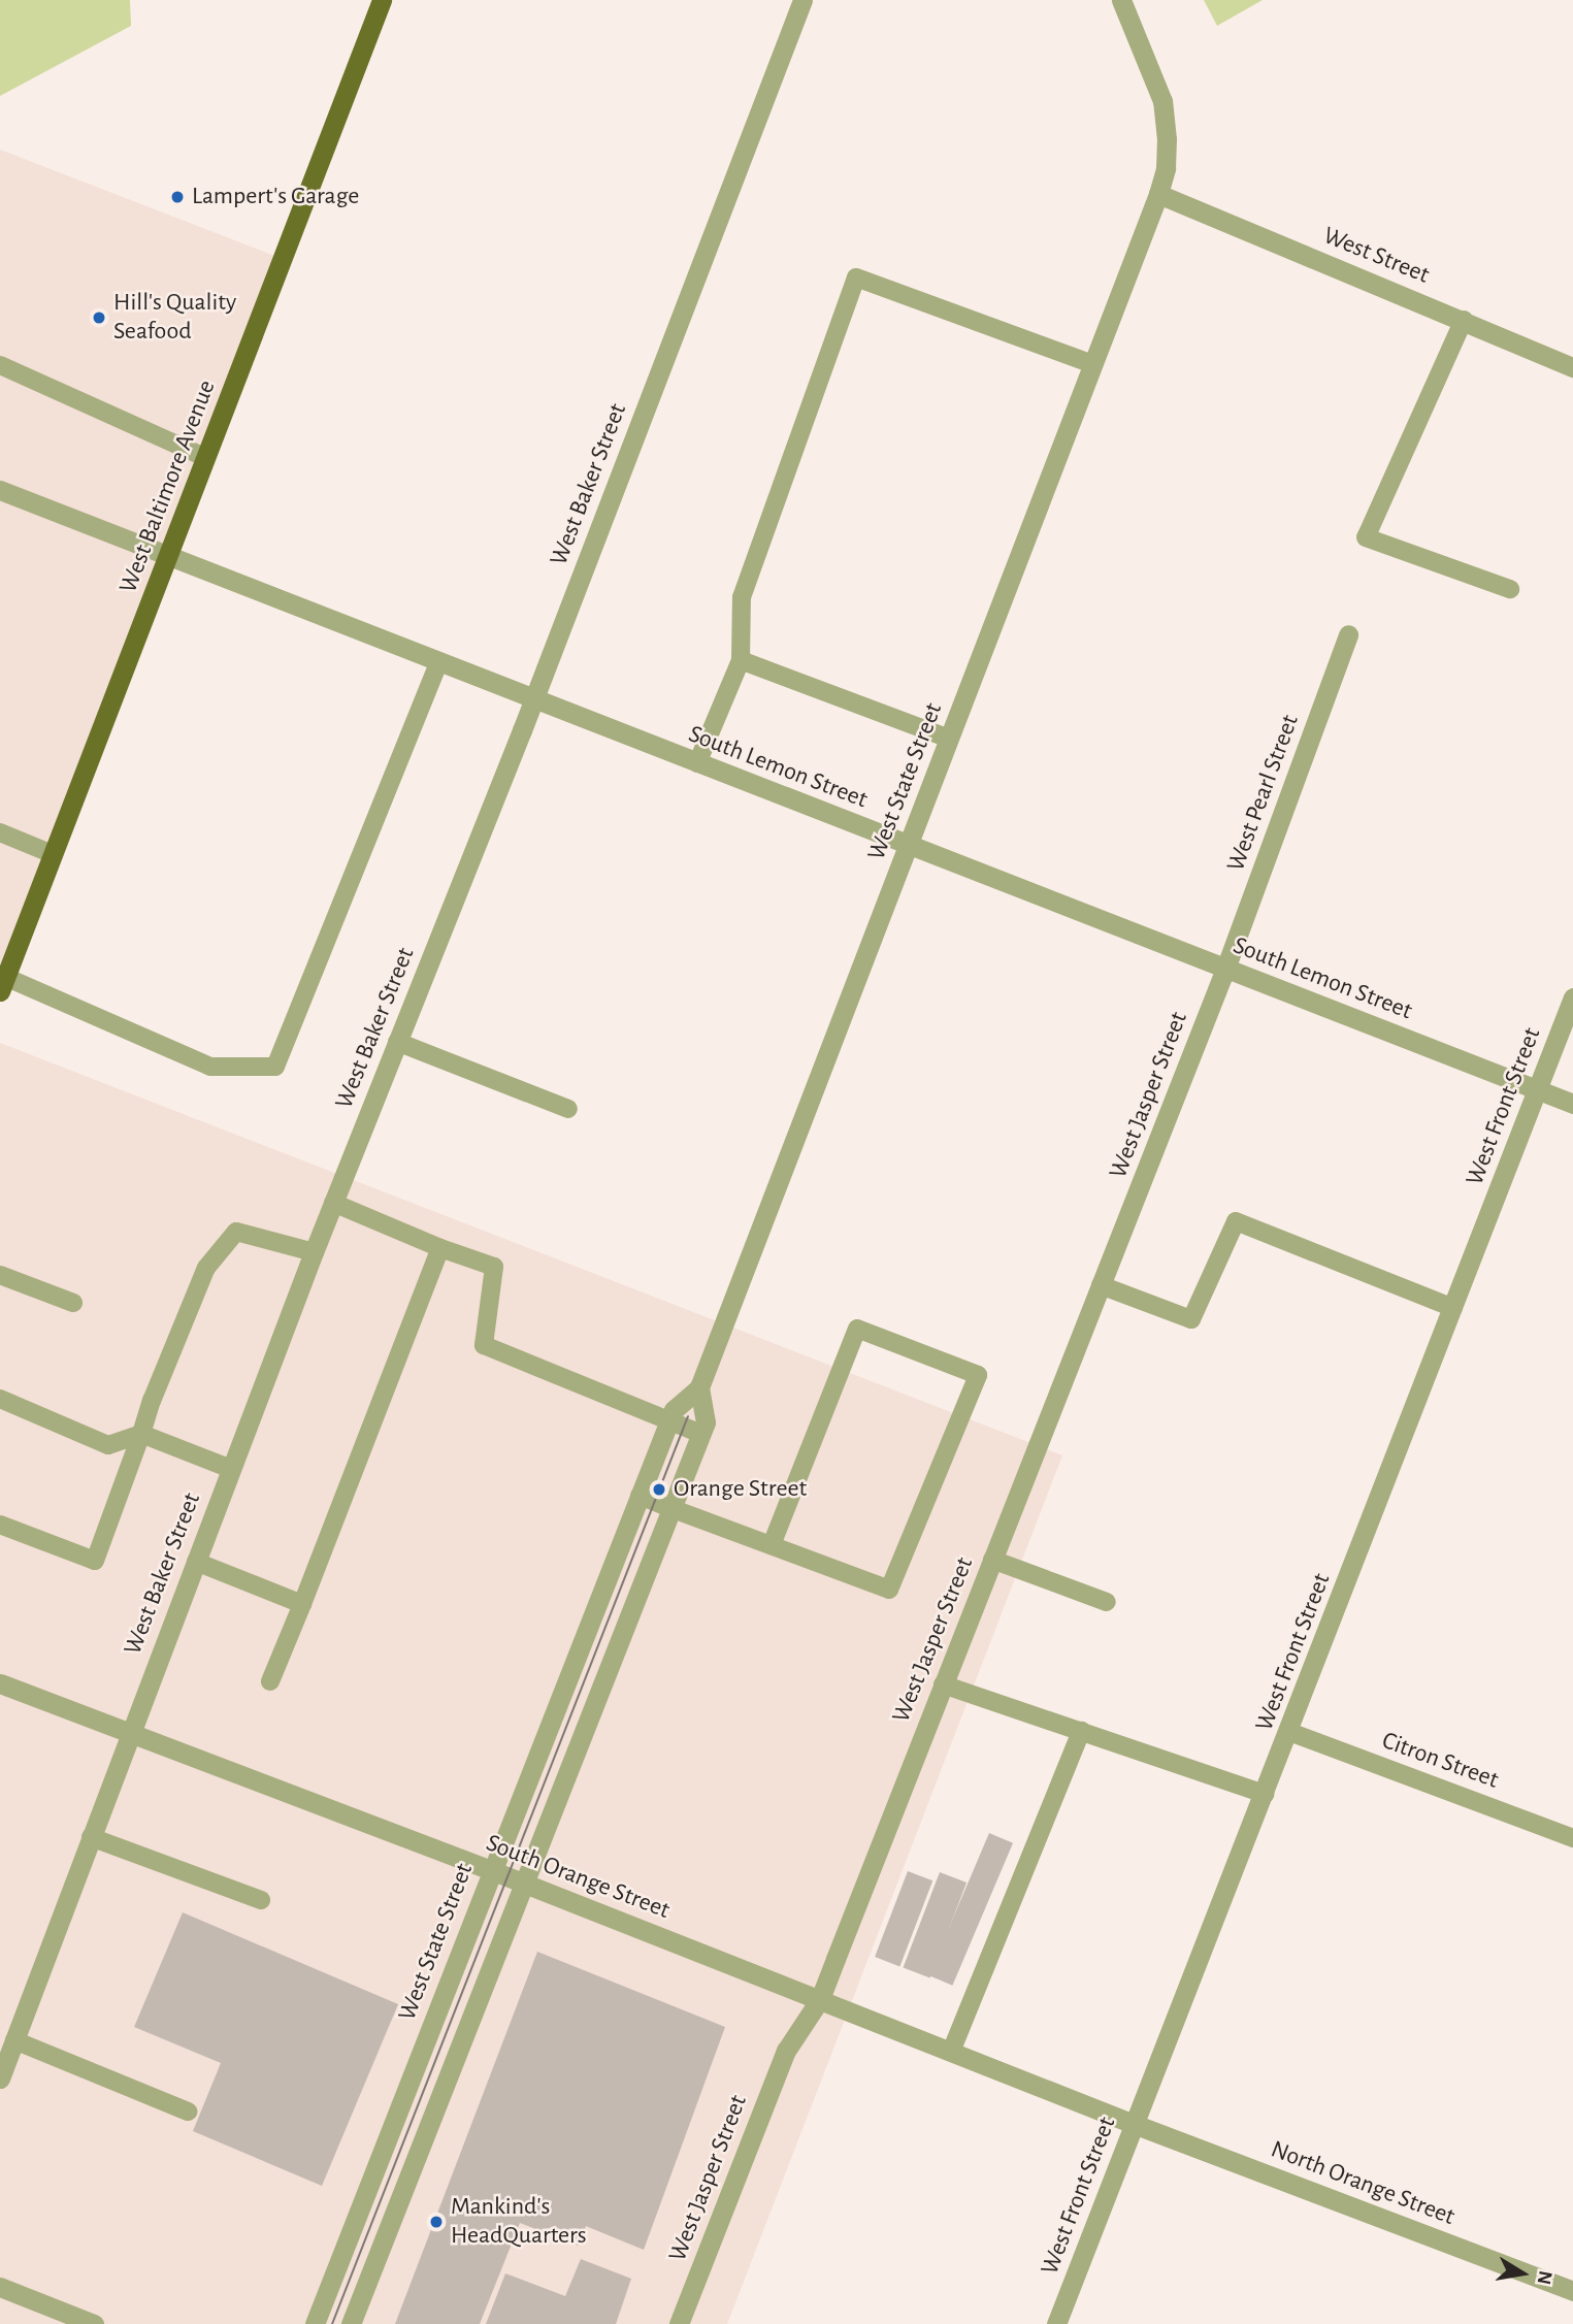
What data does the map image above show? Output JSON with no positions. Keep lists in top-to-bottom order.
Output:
{
  "streets": {
    "main road": ["West Baltimore Avenue"],
    "street": [
      "West Street",
      "West Baker Street",
      "South Lemon Street",
      "West State Street",
      "West Pearl Street",
      "West Jasper Street",
      "West Front Street",
      "South Orange Street",
      "North Orange Street"
    ],
    "lane": ["Citron Street"]
  },
  "crossings": [
    ["West Street", "West State Street"],
    ["West Baker Street", "South Lemon Street"],
    ["West Baker Street", "South Orange Street"],
    ["West Baltimore Avenue", "South Lemon Street"],
    ["South Lemon Street", "West State Street"],
    ["South Lemon Street", "West Pearl Street"],
    ["South Lemon Street", "West Jasper Street"],
    ["South Lemon Street", "West Front Street"],
    ["West State Street", "South Orange Street"],
    ["West Pearl Street", "West Jasper Street"],
    ["West Jasper Street", "South Orange Street"],
    ["West Front Street", "Citron Street"],
    ["West Front Street", "South Orange Street"],
    ["West Front Street", "North Orange Street"],
    ["South Orange Street", "North Orange Street"]
  ],
  "places": [
    "Lampert's Garage",
    "Hill's Quality Seafood",
    "Orange Street",
    "Mankind's HeadQuarters"
  ],
  "north": "right"
}
